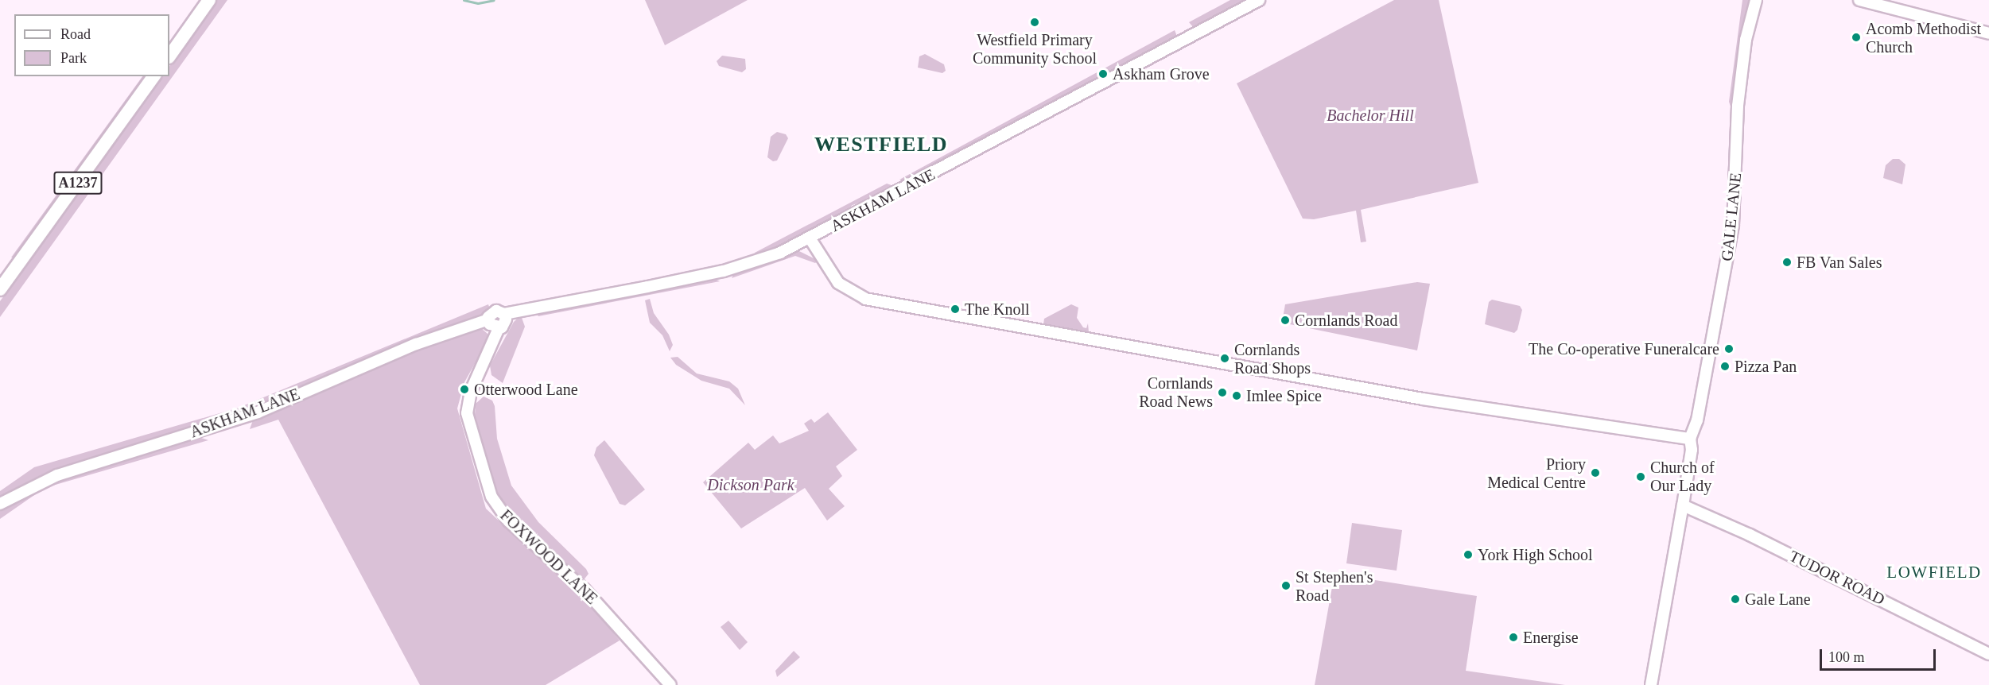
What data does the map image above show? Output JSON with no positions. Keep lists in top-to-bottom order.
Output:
{
  "streets": {
    "highway": ["A1237"],
    "street": [
      "ASKHAM LANE",
      "GALE LANE",
      "FOXWOOD LANE",
      "TUDOR ROAD"
    ]
  },
  "crossings": [
    ["ASKHAM LANE", "FOXWOOD LANE"],
    ["GALE LANE", "TUDOR ROAD"]
  ],
  "districts": ["WESTFIELD", "LOWFIELD"],
  "parks": ["Bachelor Hill", "Dickson Park"],
  "places": [
    "Westfield Primary Community School",
    "Acomb Methodist Church",
    "Askham Grove",
    "FB Van Sales",
    "The Knoll",
    "Cornlands Road",
    "The Co-operative Funeralcare",
    "Cornlands Road Shops",
    "Pizza Pan",
    "Otterwood Lane",
    "Cornlands Road News",
    "Imlee Spice",
    "Priory Medical Centre",
    "Church of Our Lady",
    "York High School",
    "St Stephen's Road",
    "Gale Lane",
    "Energise"
  ],
  "legend": ["Road", "Park"],
  "scale_bar": "100 m"
}
